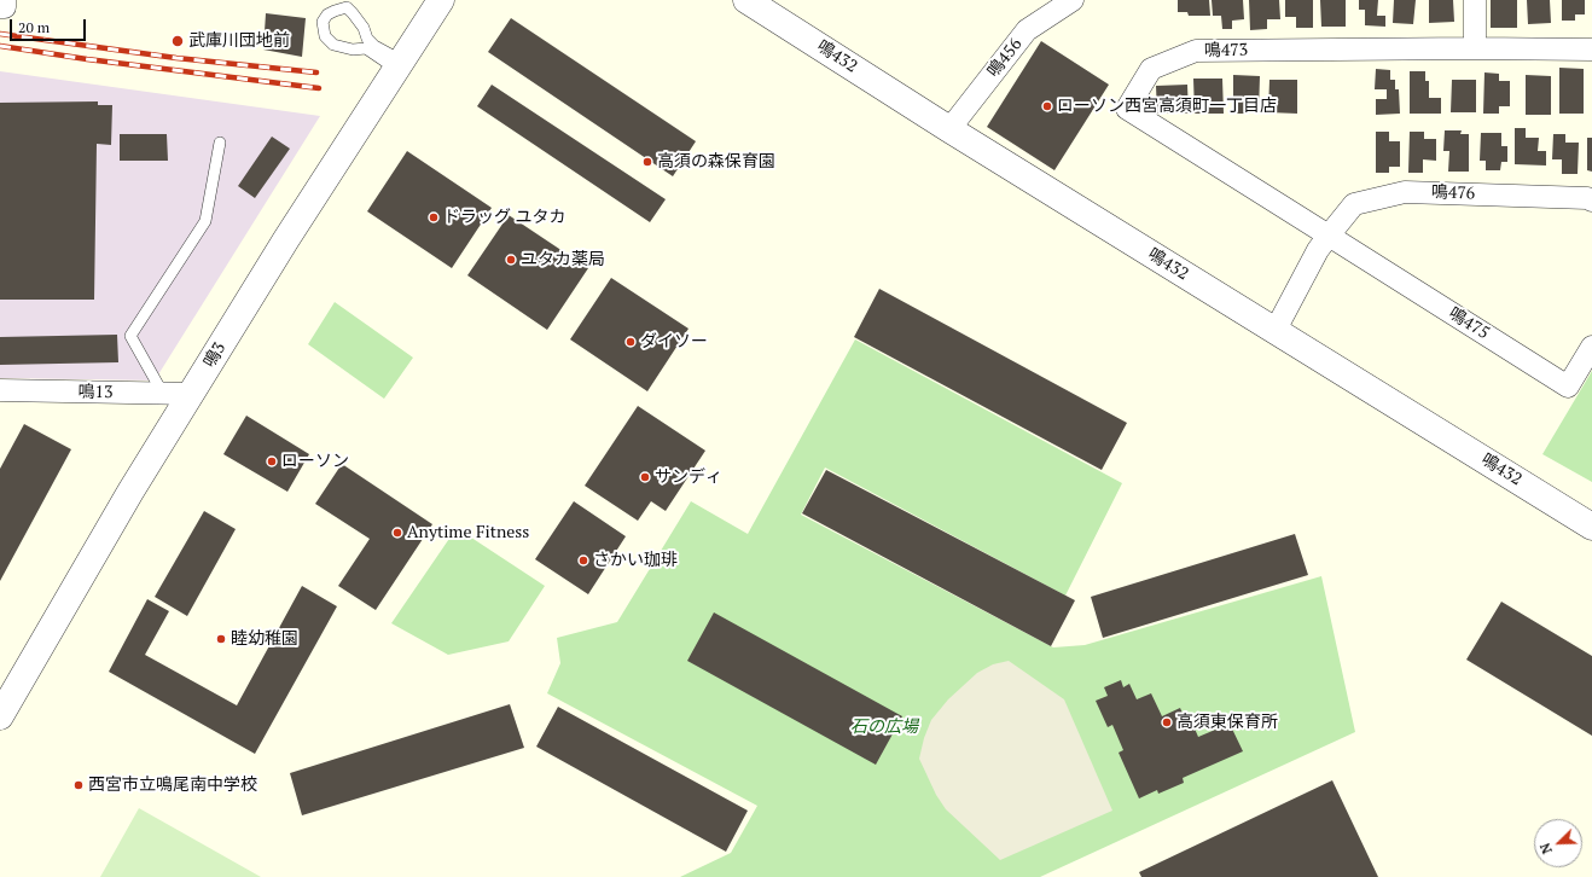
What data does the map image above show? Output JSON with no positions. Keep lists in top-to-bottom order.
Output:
{
  "streets": {
    "street": [
      "鳴473",
      "鳴432",
      "鳴456",
      "鳴476",
      "鳴475",
      "鳴3",
      "鳴13"
    ]
  },
  "crossings": [
    ["鳴473", "鳴476"],
    ["鳴473", "鳴475"],
    ["鳴432", "鳴456"],
    ["鳴476", "鳴475"],
    ["鳴3", "鳴13"]
  ],
  "parks": ["石の広場"],
  "places": [
    "武庫川団地前",
    "ローソン西宮高須町一丁目店",
    "高須の森保育園",
    "ドラッグ ユタカ",
    "ユタカ薬局",
    "ダイソー",
    "ローソン",
    "サンディ",
    "Anytime Fitness",
    "さかい珈琲",
    "睦幼稚園",
    "高須東保育所",
    "西宮市立鳴尾南中学校"
  ],
  "scale_bar": "20 m",
  "north": "bottom left"
}
